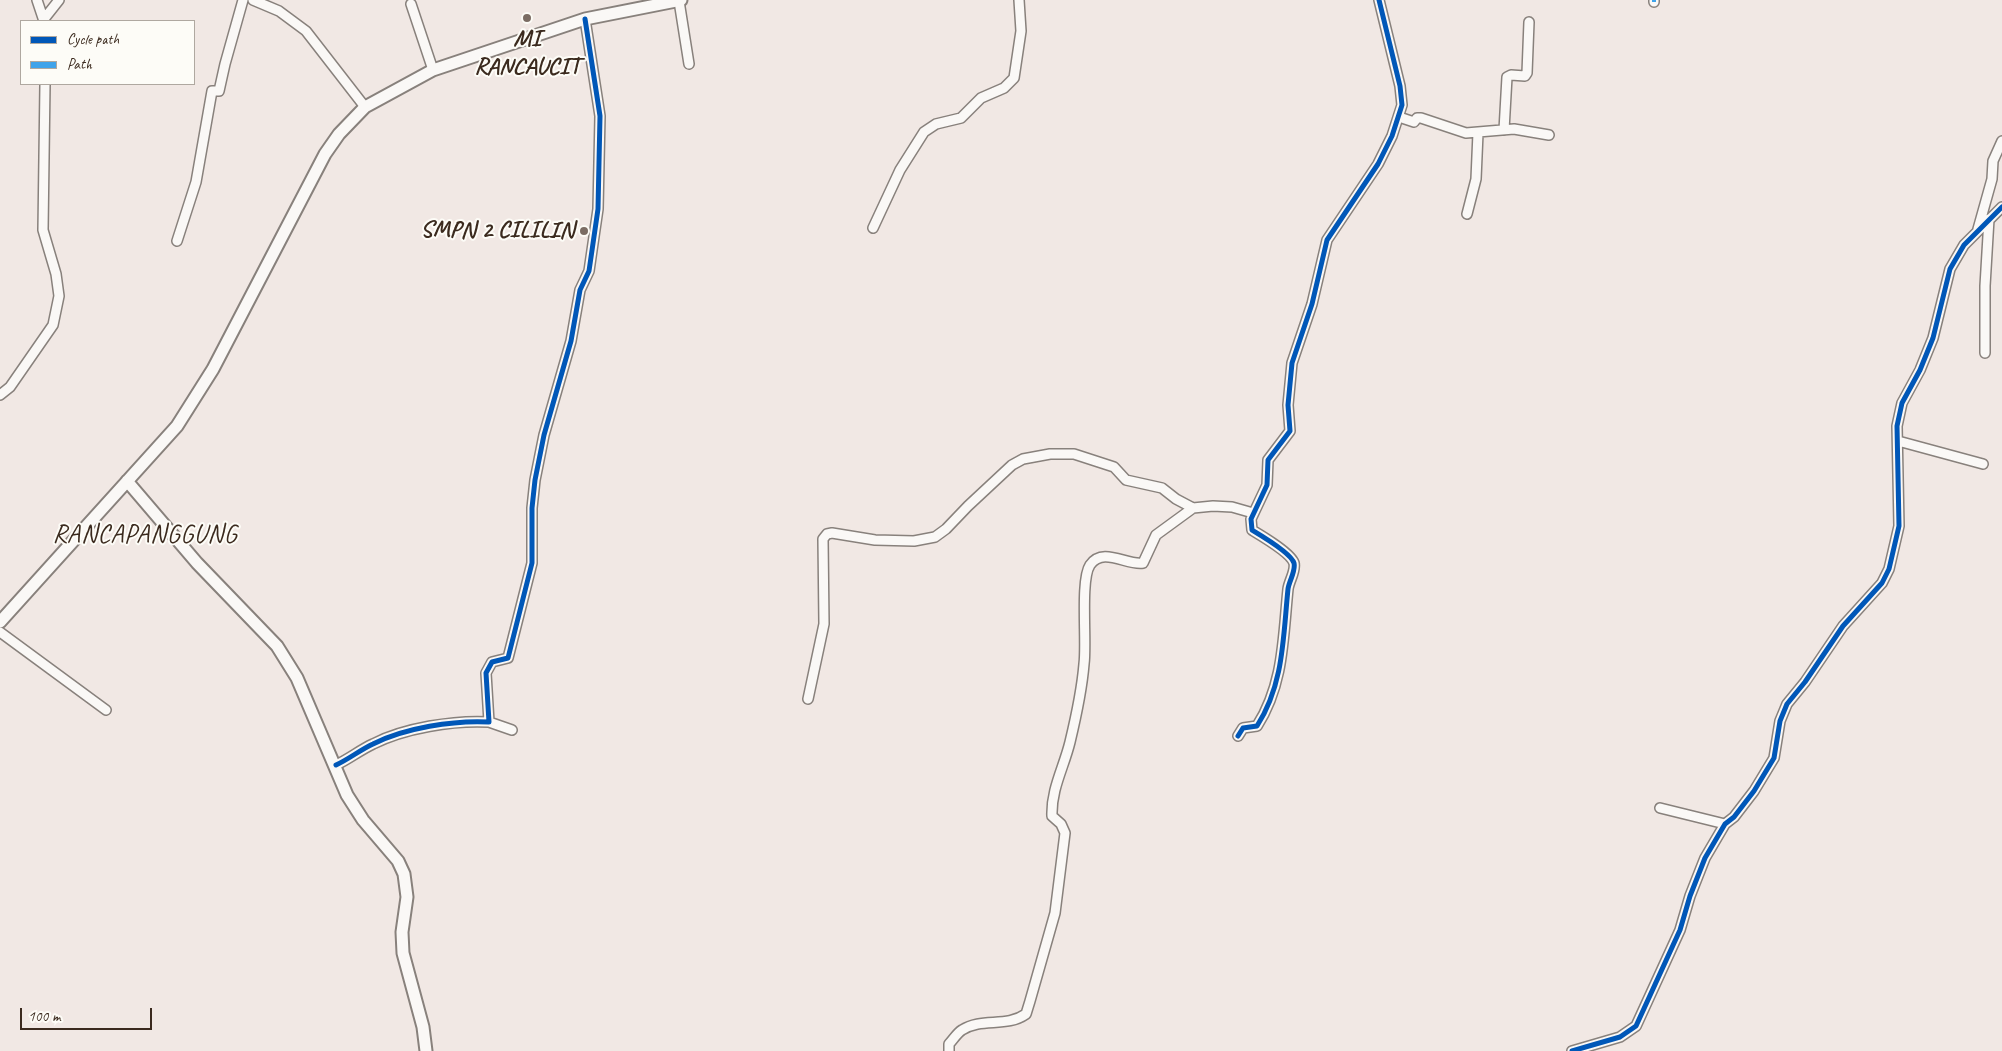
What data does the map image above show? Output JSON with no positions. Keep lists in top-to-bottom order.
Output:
{
  "districts": ["RANCAPANGGUNG"],
  "places": ["MI RANCAUCIT", "SMPN 2 CILILIN"],
  "legend": ["Cycle path", "Path"],
  "scale_bar": "100 m"
}
